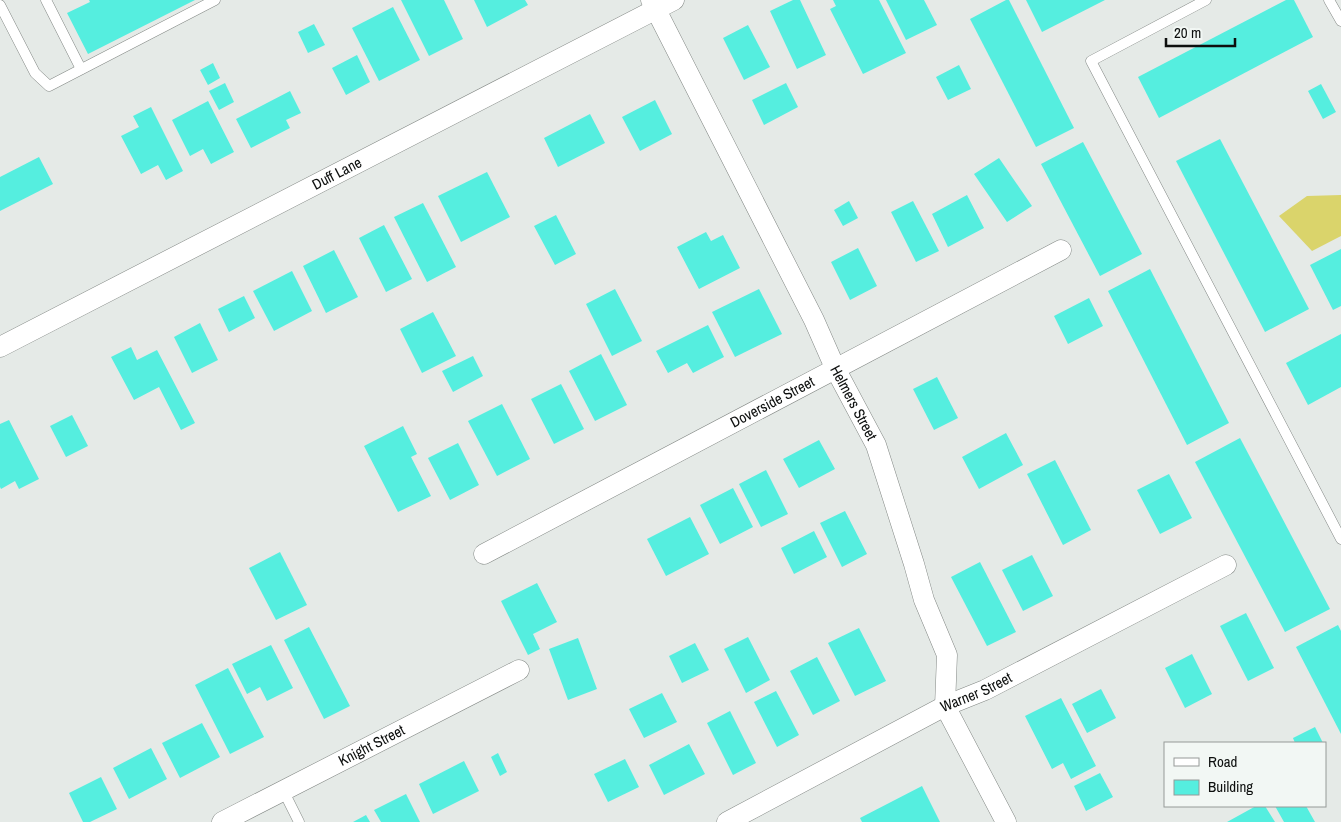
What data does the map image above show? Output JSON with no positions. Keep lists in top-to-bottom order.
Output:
{
  "streets": {
    "street": [
      "Duff Lane",
      "Doverside Street",
      "Helmers Street",
      "Warner Street",
      "Knight Street"
    ]
  },
  "crossings": [
    ["Duff Lane", "Helmers Street"],
    ["Doverside Street", "Helmers Street"],
    ["Helmers Street", "Warner Street"]
  ],
  "legend": ["Road", "Building"],
  "scale_bar": "20 m"
}
